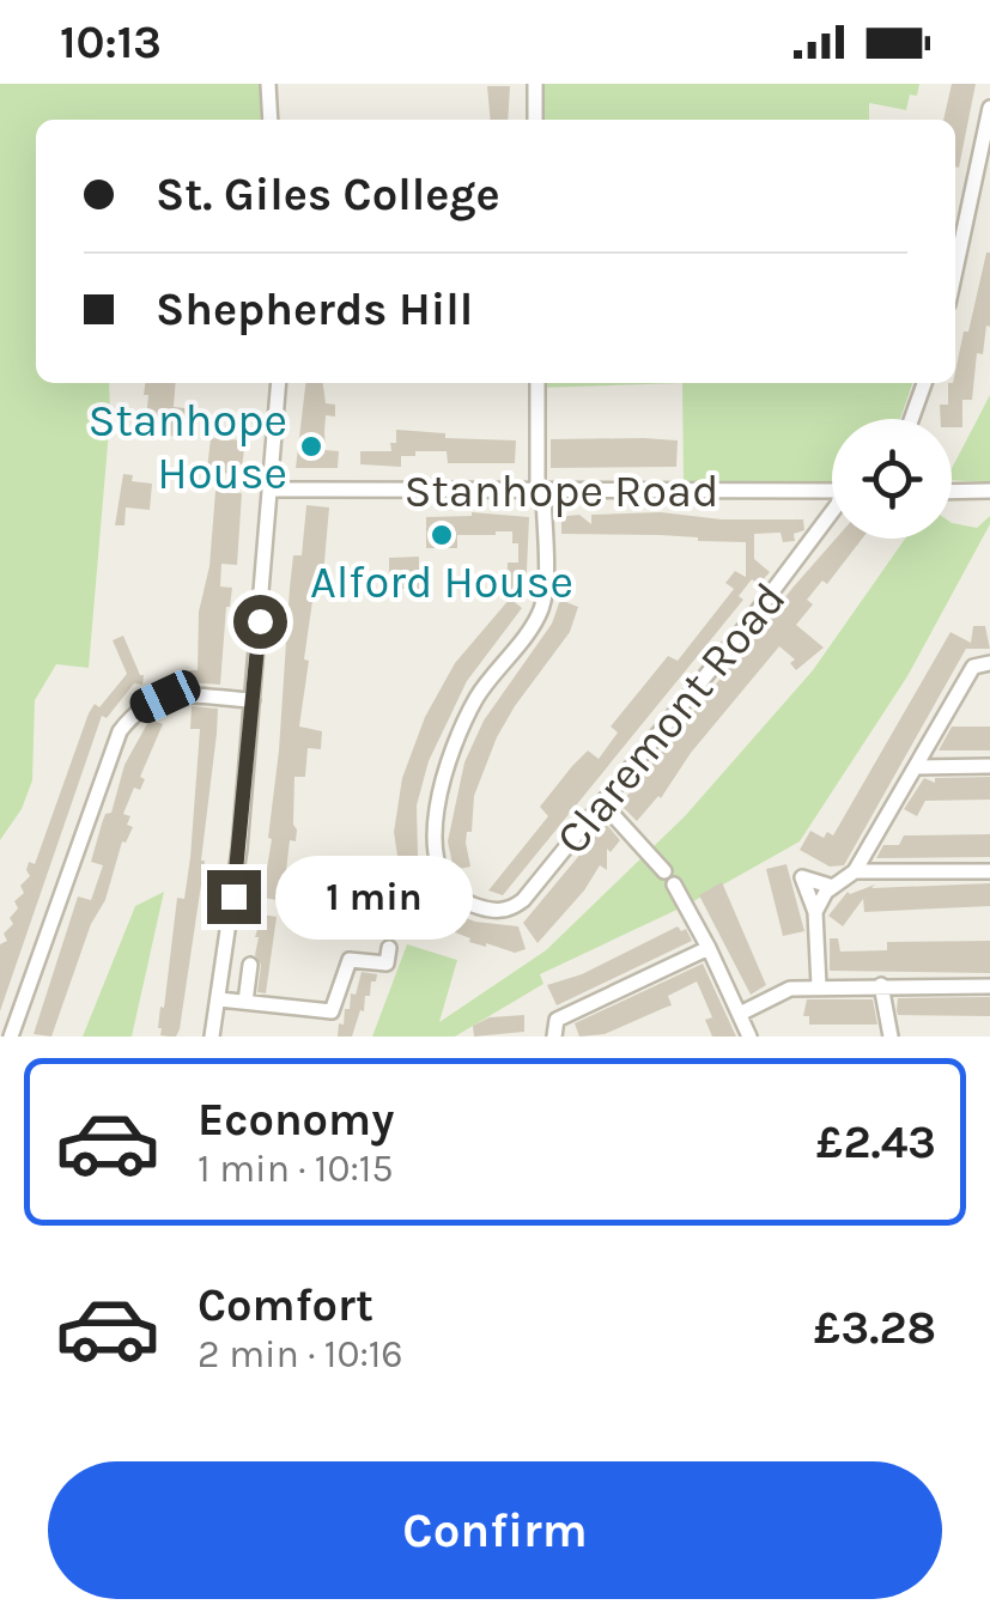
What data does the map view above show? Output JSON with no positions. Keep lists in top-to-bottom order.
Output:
{
  "streets": {
    "street": ["Stanhope Road", "Claremont Road"]
  },
  "crossings": [
    ["Stanhope Road", "Claremont Road"]
  ],
  "places": ["Stanhope House", "Alford House"],
  "page": {
    "status": "10:13",
    "banner": ["St. Giles College", "Shepherds Hill"],
    "bubble": "1 min",
    "list": [
      {
        "name": "Economy",
        "note": "1 min · 10:15",
        "value": "£2.43"
      },
      {
        "name": "Comfort",
        "note": "2 min · 10:16",
        "value": "£3.28"
      }
    ],
    "buttons": "Confirm"
  }
}
